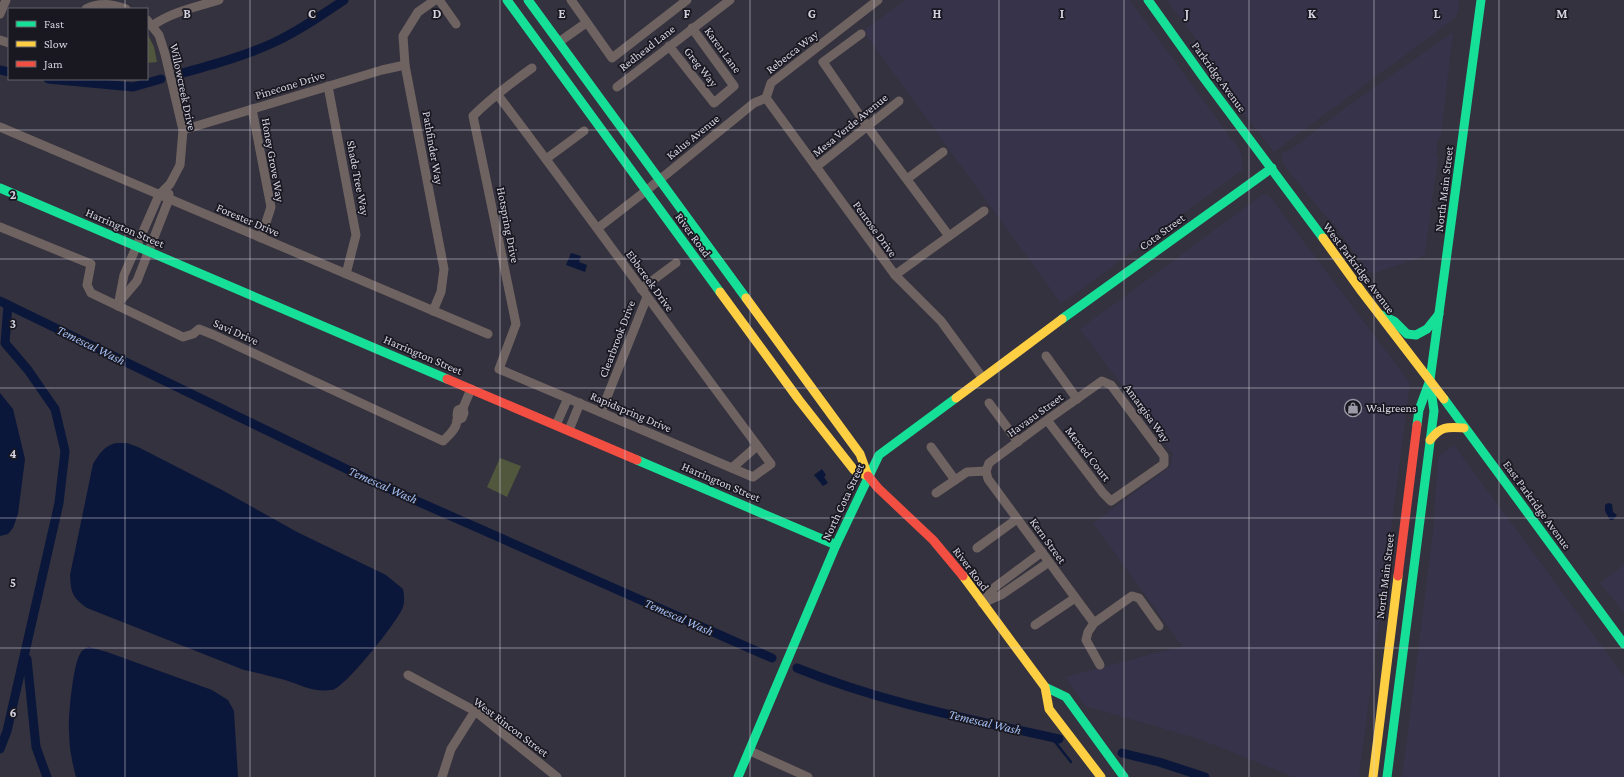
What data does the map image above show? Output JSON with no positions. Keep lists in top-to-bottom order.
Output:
{
  "streets": {
    "main road": [
      "Parkridge Avenue",
      "North Main Street",
      "Harrington Street",
      "Cota Street",
      "River Road",
      "West Parkridge Avenue",
      "North Cota Street",
      "East Parkridge Avenue"
    ],
    "street": [
      "Redhead Lane",
      "Karen Lane",
      "Rebecca Way",
      "Greg Way",
      "Pinecone Drive",
      "Willowcreek Drive",
      "Mesa Verde Avenue",
      "Kalus Avenue",
      "Pathfinder Way",
      "Honey Grove Way",
      "Shade Tree Way",
      "Forester Drive",
      "Hotspring Drive",
      "Penrose Drive",
      "Ebbcreek Drive",
      "Savi Drive",
      "Clearbrook Drive",
      "Rapidspring Drive",
      "Amargisa Way",
      "Havasu Street",
      "Merced Court",
      "Kern Street",
      "West Rincon Street"
    ]
  },
  "crossings": [
    ["Redhead Lane", "Karen Lane"],
    ["Redhead Lane", "Greg Way"],
    ["Karen Lane", "Greg Way"],
    ["Rebecca Way", "Kalus Avenue"],
    ["Rebecca Way", "Penrose Drive"],
    ["Parkridge Avenue", "Cota Street"],
    ["Parkridge Avenue", "West Parkridge Avenue"],
    ["Pinecone Drive", "Willowcreek Drive"],
    ["Pinecone Drive", "Pathfinder Way"],
    ["Pinecone Drive", "Honey Grove Way"],
    ["Pinecone Drive", "Shade Tree Way"],
    ["Willowcreek Drive", "Forester Drive"],
    ["Willowcreek Drive", "Harrington Street"],
    ["Willowcreek Drive", "Savi Drive"],
    ["Mesa Verde Avenue", "Penrose Drive"],
    ["Kalus Avenue", "Penrose Drive"],
    ["Kalus Avenue", "River Road"],
    ["Kalus Avenue", "Ebbcreek Drive"],
    ["Pathfinder Way", "Forester Drive"],
    ["Honey Grove Way", "Forester Drive"],
    ["Shade Tree Way", "Forester Drive"],
    ["North Main Street", "West Parkridge Avenue"],
    ["North Main Street", "East Parkridge Avenue"],
    ["Hotspring Drive", "Ebbcreek Drive"],
    ["Hotspring Drive", "Rapidspring Drive"],
    ["Harrington Street", "Savi Drive"],
    ["Harrington Street", "North Cota Street"],
    ["Penrose Drive", "North Cota Street"],
    ["Cota Street", "West Parkridge Avenue"],
    ["Cota Street", "North Cota Street"],
    ["River Road", "North Cota Street"],
    ["West Parkridge Avenue", "East Parkridge Avenue"],
    ["Ebbcreek Drive", "Clearbrook Drive"],
    ["Ebbcreek Drive", "Rapidspring Drive"],
    ["Clearbrook Drive", "Rapidspring Drive"],
    ["Amargisa Way", "Havasu Street"],
    ["Amargisa Way", "Merced Court"],
    ["Havasu Street", "Merced Court"],
    ["Havasu Street", "Kern Street"]
  ],
  "water": ["Temescal Wash"],
  "places": {
    "shop": ["Walgreens"]
  },
  "legend": ["Fast", "Slow", "Jam"],
  "grid": {
    "columns": [
      "B",
      "C",
      "D",
      "E",
      "F",
      "G",
      "H",
      "I",
      "J",
      "K",
      "L",
      "M"
    ],
    "rows": [
      "2",
      "3",
      "4",
      "5",
      "6"
    ]
  }
}
